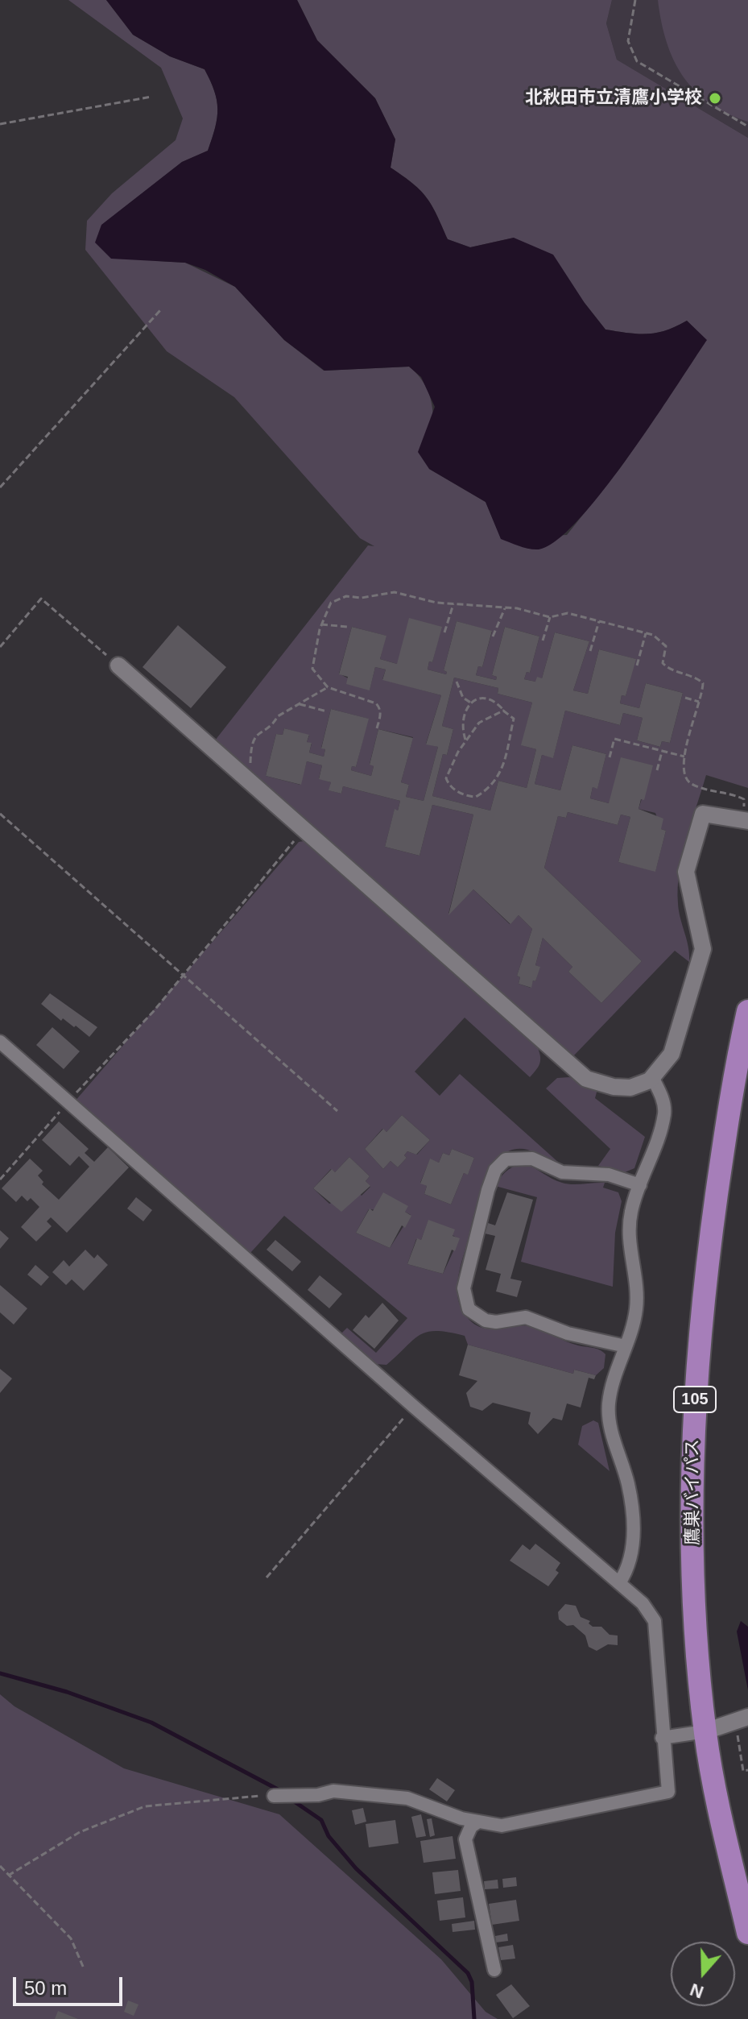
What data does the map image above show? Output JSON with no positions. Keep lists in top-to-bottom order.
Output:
{
  "streets": {
    "highway": ["105", "鷹巣バイパス"]
  },
  "places": ["北秋田市立清鷹小学校"],
  "scale_bar": "50 m",
  "north": "bottom"
}
